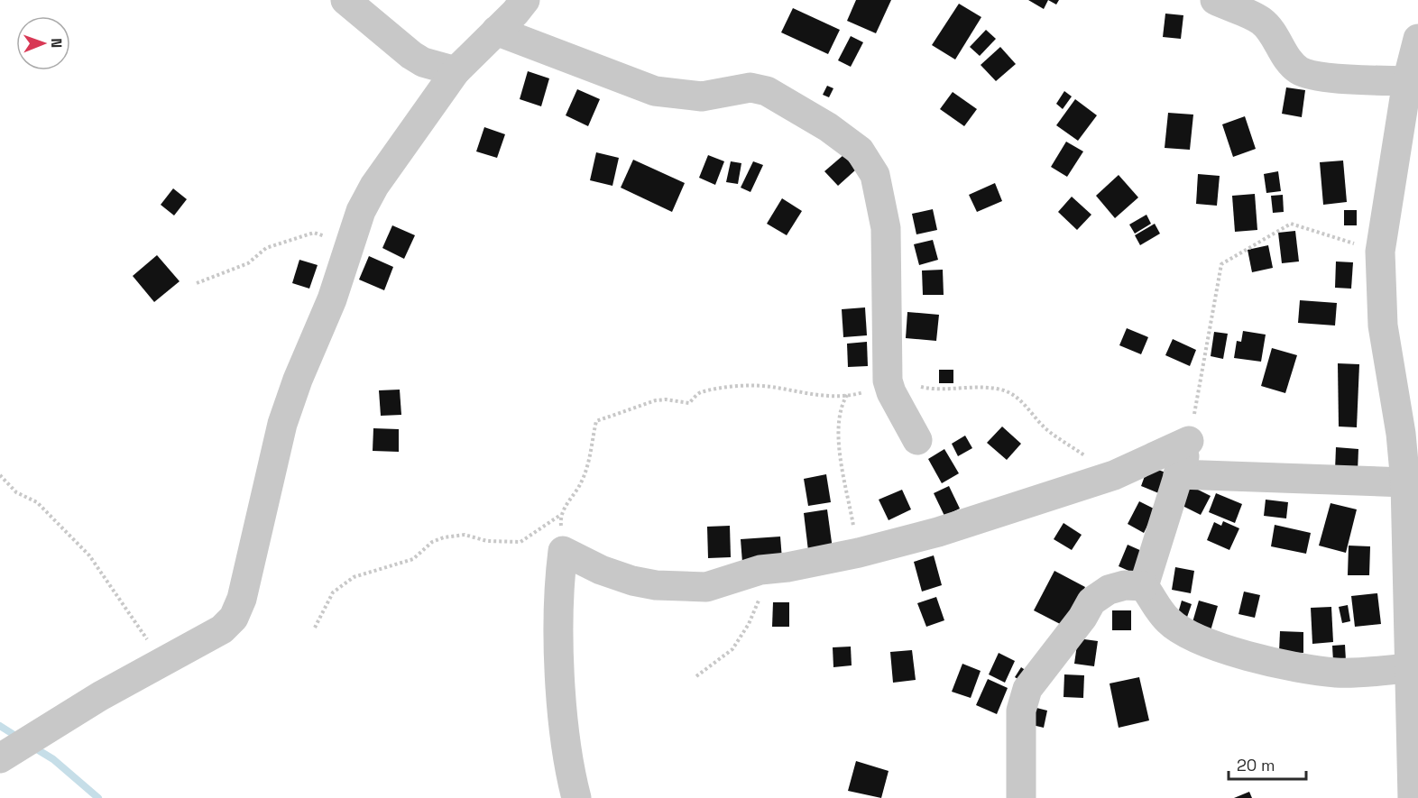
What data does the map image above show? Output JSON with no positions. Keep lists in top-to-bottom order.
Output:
{
  "scale_bar": "20 m",
  "north": "right"
}
